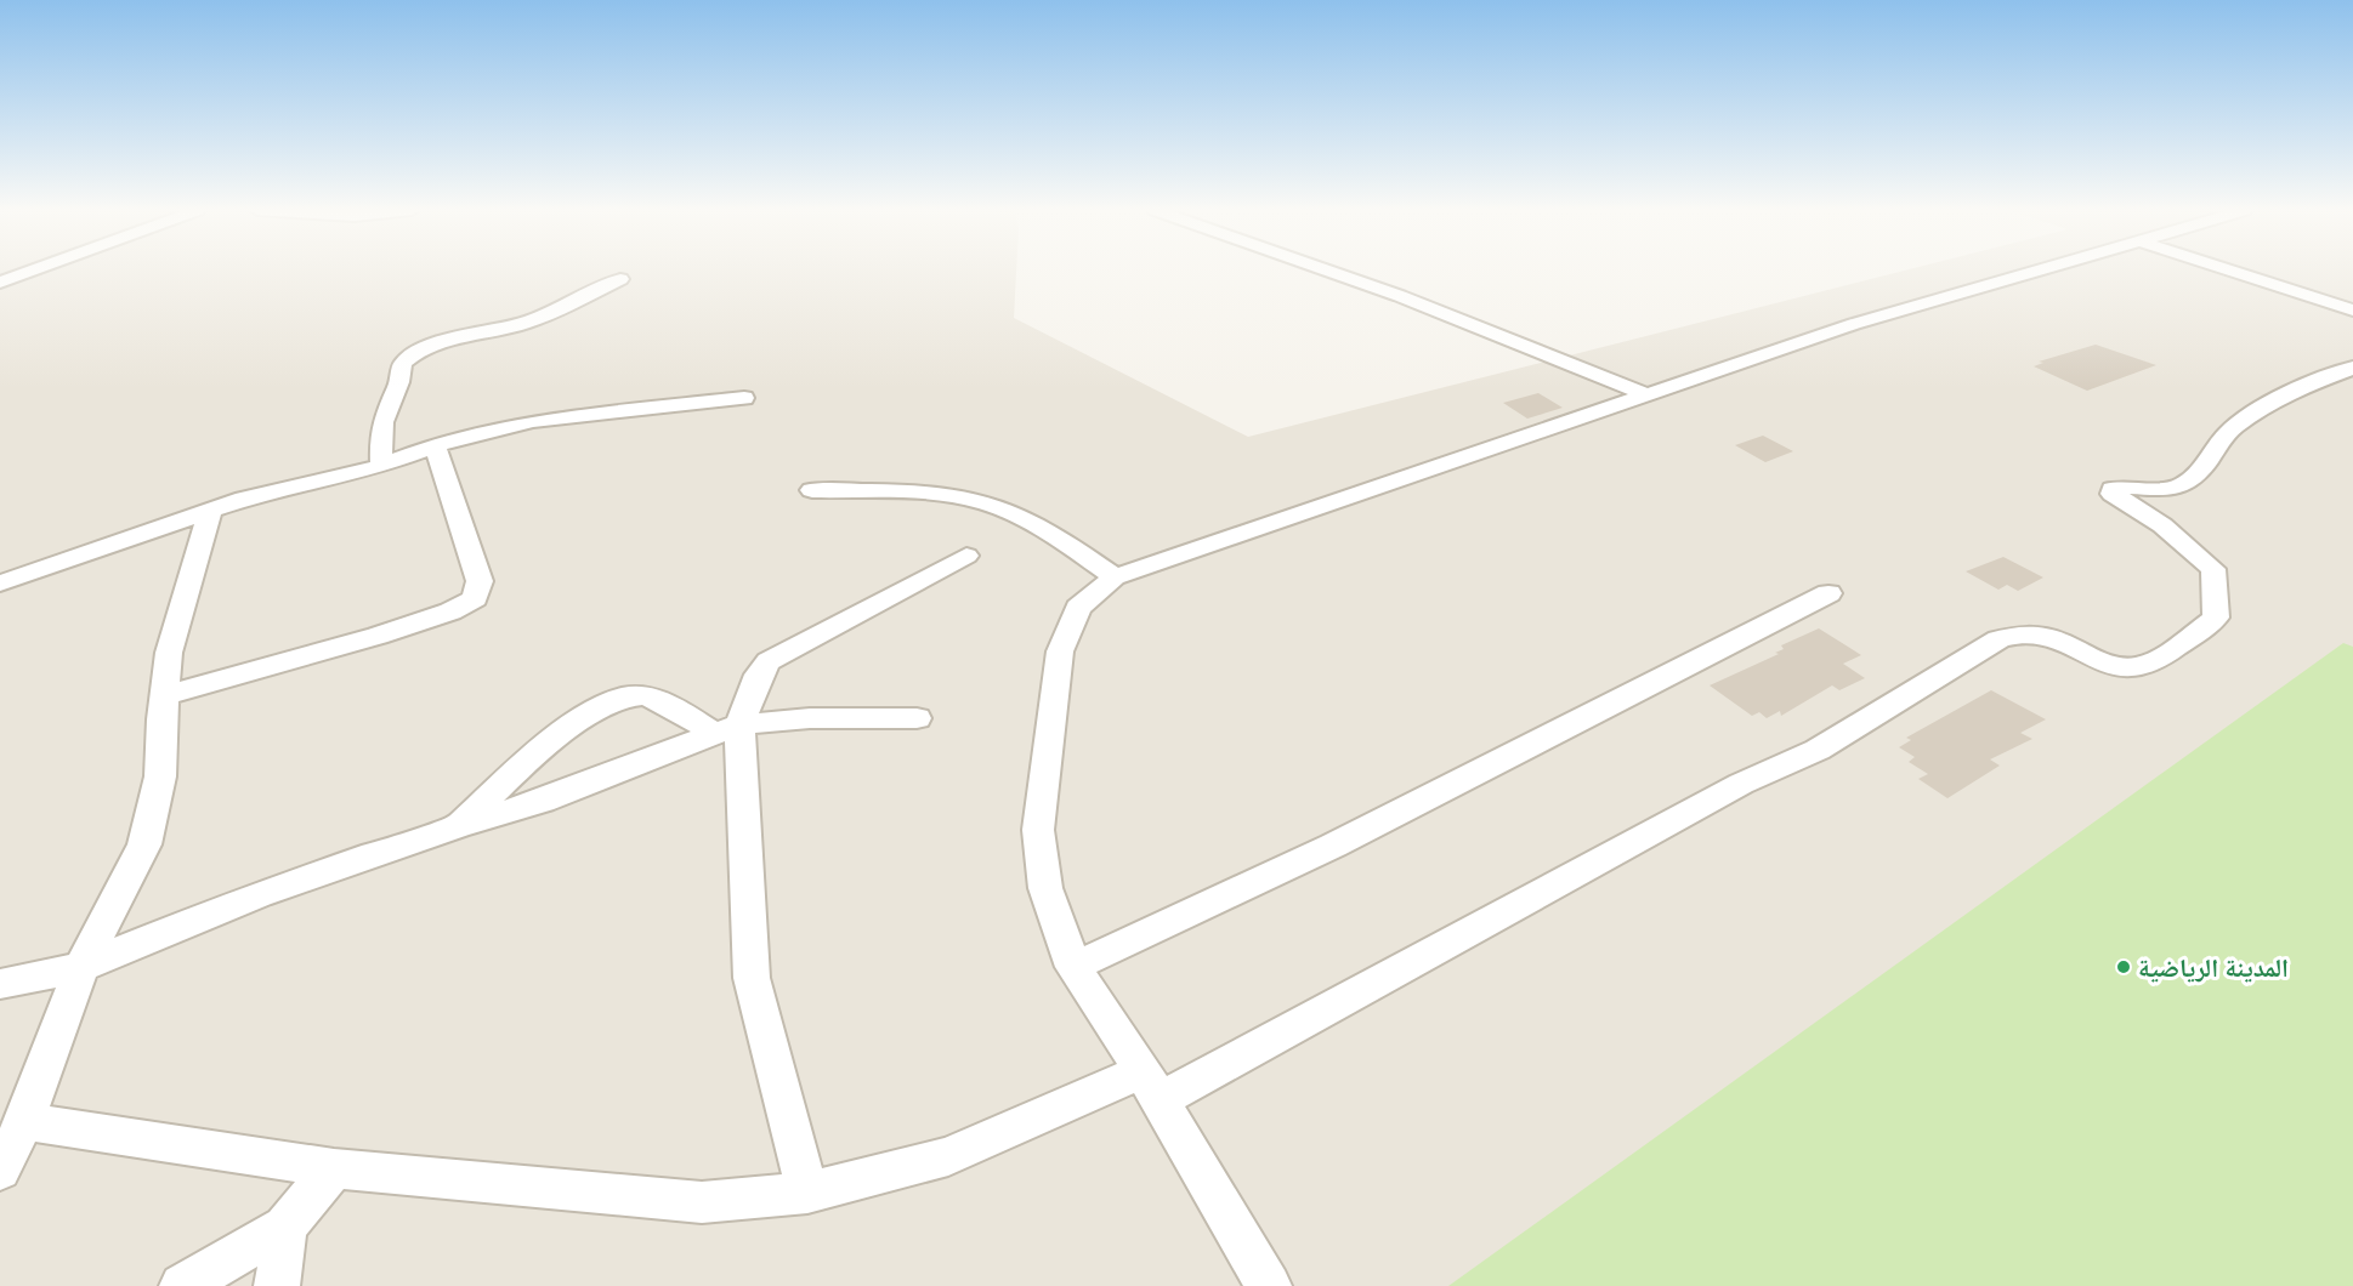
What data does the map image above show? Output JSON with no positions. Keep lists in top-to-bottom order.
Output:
{
  "places": ["المدينة الرياضية"]
}
